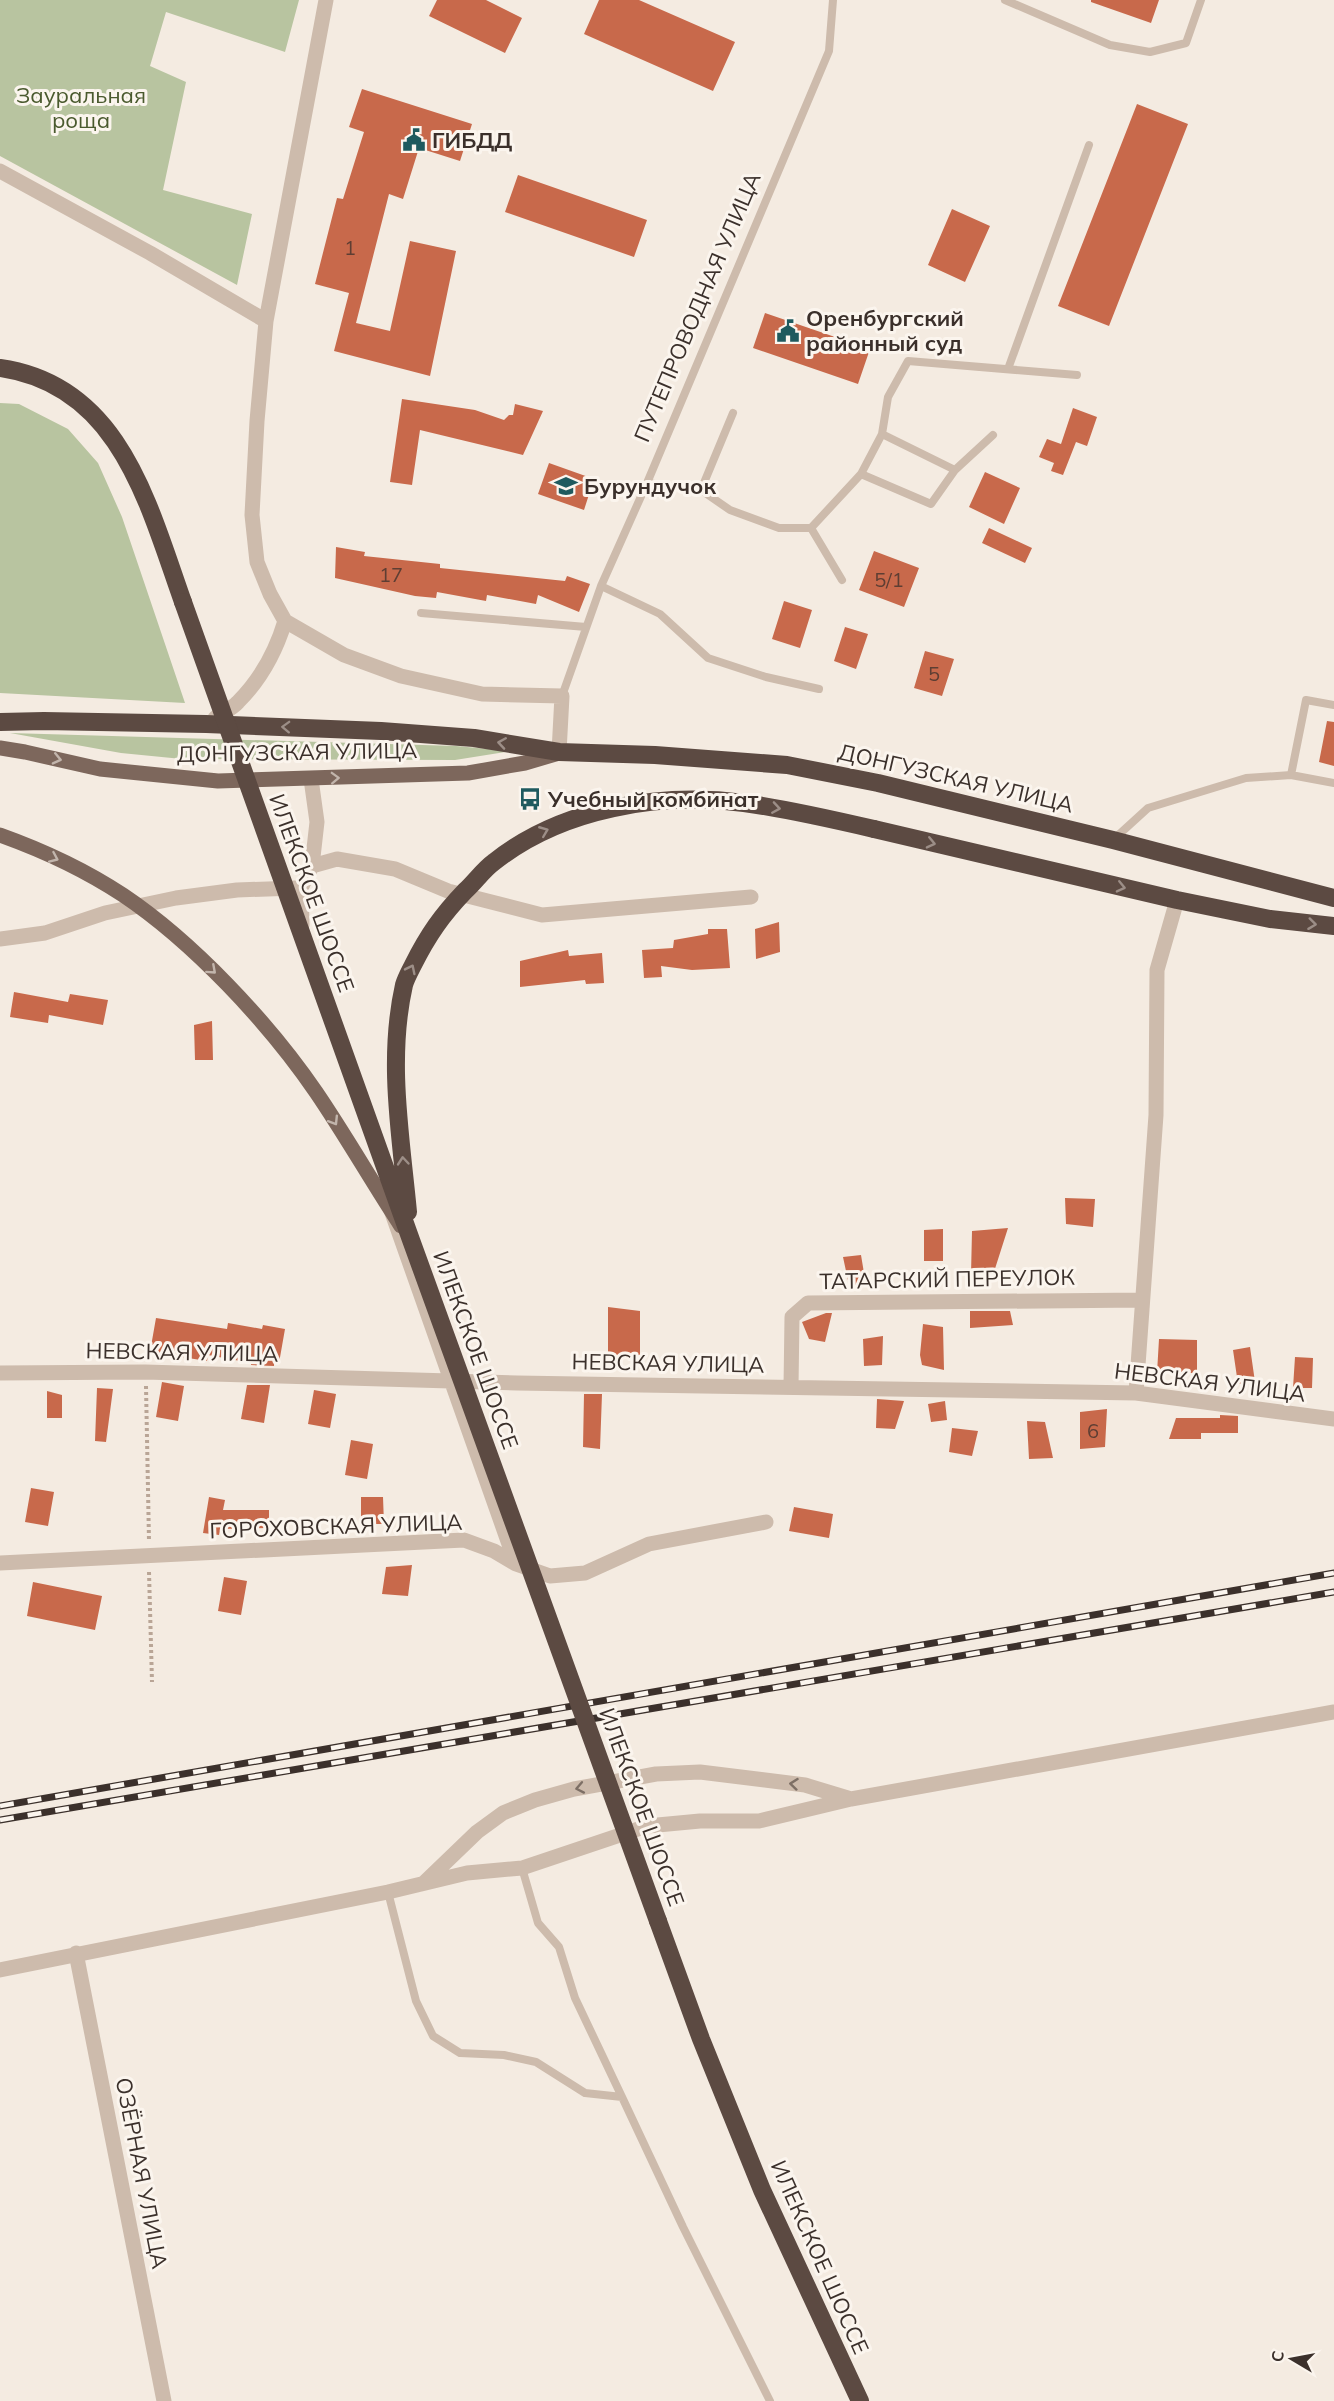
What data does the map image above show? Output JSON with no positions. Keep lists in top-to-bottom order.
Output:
{
  "streets": {
    "highway": ["ДОНГУЗСКАЯ УЛИЦА", "ИЛЕКСКОЕ ШОССЕ"],
    "street": [
      "ТАТАРСКИЙ ПЕРЕУЛОК",
      "НЕВСКАЯ УЛИЦА",
      "ГОРОХОВСКАЯ УЛИЦА",
      "ОЗЁРНАЯ УЛИЦА"
    ],
    "lane": ["ПУТЕПРОВОДНАЯ УЛИЦА"]
  },
  "crossings": [
    ["ТАТАРСКИЙ ПЕРЕУЛОК", "НЕВСКАЯ УЛИЦА"]
  ],
  "parks": ["Зауральная роща"],
  "places": {
    "public building": ["ГИБДД", "Оренбургский районный суд"],
    "school or university": ["Бурундучок"],
    "bus stop": ["Учебный комбинат"]
  },
  "house_numbers": [
    "1",
    "17",
    "5/1",
    "5",
    "6"
  ],
  "north": "left"
}
